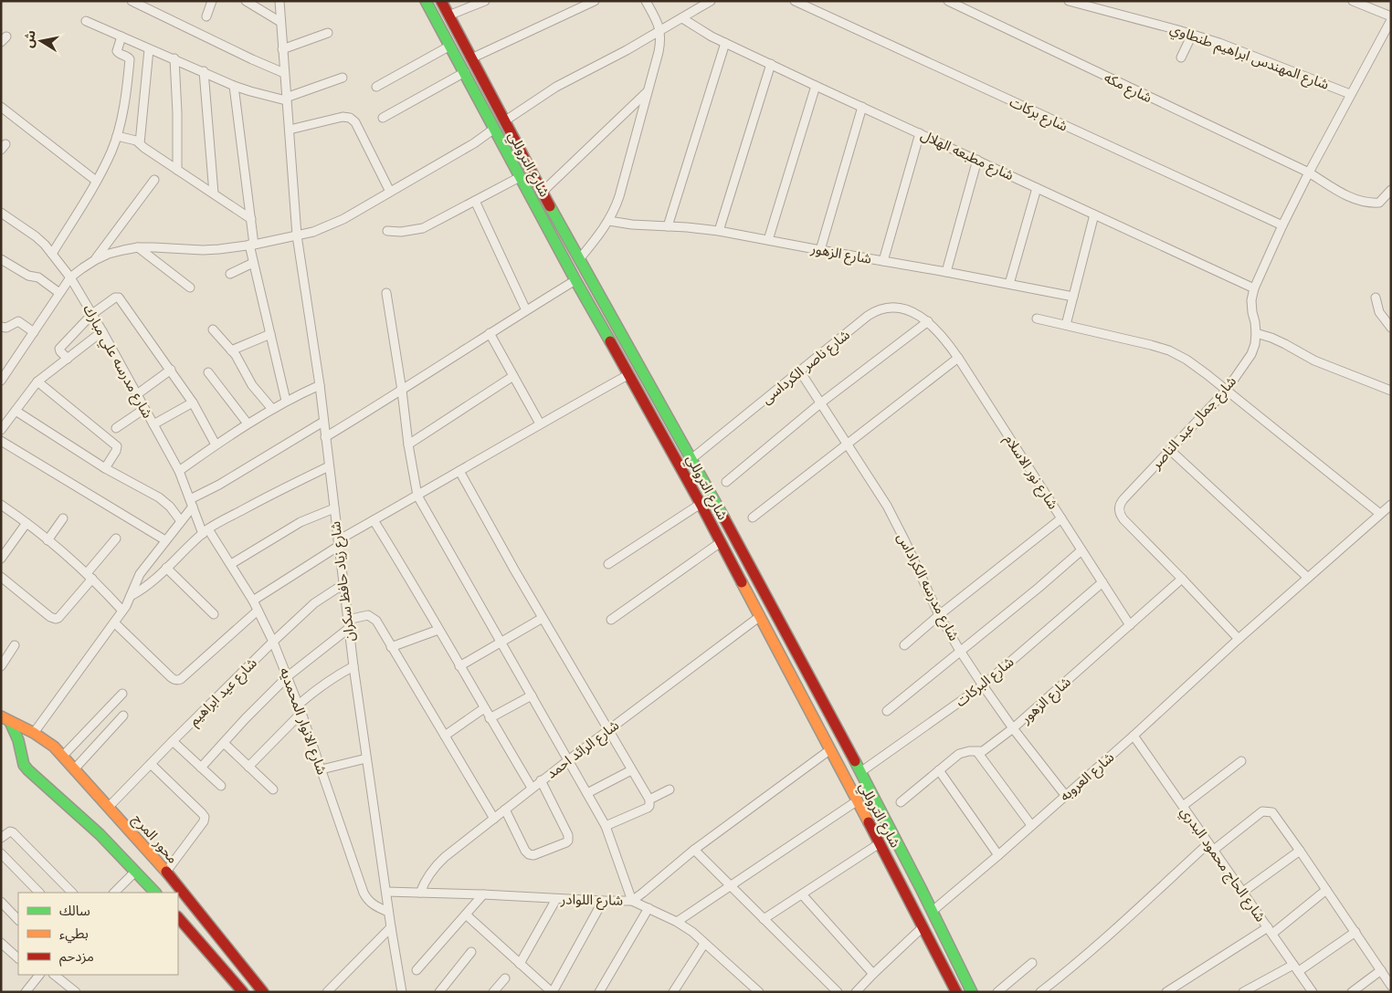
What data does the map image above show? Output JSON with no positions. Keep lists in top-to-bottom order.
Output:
{
  "streets": {
    "street": [
      "شارع المهندس ابراهيم طنطاوي",
      "شارع مكه",
      "شارع بركات",
      "شارع مطبعه الهلال",
      "شارع التروللي",
      "شارع الزهور",
      "شارع مدرسه علي مبارك",
      "شارع ناصر الكرداسى",
      "شارع جمال عبد الناصر",
      "شارع نور الاسلام",
      "شارع زياد حافظ سكران",
      "شارع مدرسه الكراداس",
      "شارع البركات",
      "شارع عيد ابراهيم",
      "شارع الانوار المحمديه",
      "شارع الرائد احمد",
      "شارع العروبه",
      "محور المرج",
      "شارع الحاج محمود البدري",
      "شارع اللوادر"
    ]
  },
  "crossings": [
    ["شارع المهندس ابراهيم طنطاوي", "شارع جمال عبد الناصر"],
    ["شارع مكه", "شارع جمال عبد الناصر"],
    ["شارع بركات", "شارع جمال عبد الناصر"],
    ["شارع مطبعه الهلال", "شارع جمال عبد الناصر"],
    ["شارع التروللي", "شارع ناصر الكرداسى"],
    ["شارع التروللي", "شارع البركات"],
    ["شارع التروللي", "شارع الرائد احمد"],
    ["شارع التروللي", "شارع العروبه"],
    ["شارع التروللي", "شارع اللوادر"],
    ["شارع الزهور", "شارع جمال عبد الناصر"],
    ["شارع الزهور", "شارع نور الاسلام"],
    ["شارع الزهور", "شارع مدرسه الكراداس"],
    ["شارع مدرسه علي مبارك", "شارع الانوار المحمديه"],
    ["شارع ناصر الكرداسى", "شارع نور الاسلام"],
    ["شارع ناصر الكرداسى", "شارع مدرسه الكراداس"],
    ["شارع جمال عبد الناصر", "شارع العروبه"],
    ["شارع نور الاسلام", "شارع البركات"],
    ["شارع زياد حافظ سكران", "شارع عيد ابراهيم"],
    ["شارع زياد حافظ سكران", "شارع الانوار المحمديه"],
    ["شارع زياد حافظ سكران", "شارع اللوادر"],
    ["شارع مدرسه الكراداس", "شارع البركات"],
    ["شارع مدرسه الكراداس", "شارع العروبه"],
    ["شارع عيد ابراهيم", "شارع الانوار المحمديه"],
    ["شارع عيد ابراهيم", "محور المرج"],
    ["شارع الرائد احمد", "شارع اللوادر"],
    ["شارع العروبه", "شارع الحاج محمود البدري"]
  ],
  "legend": ["سالك", "بطيء", "مزدحم"],
  "north": "left"
}
